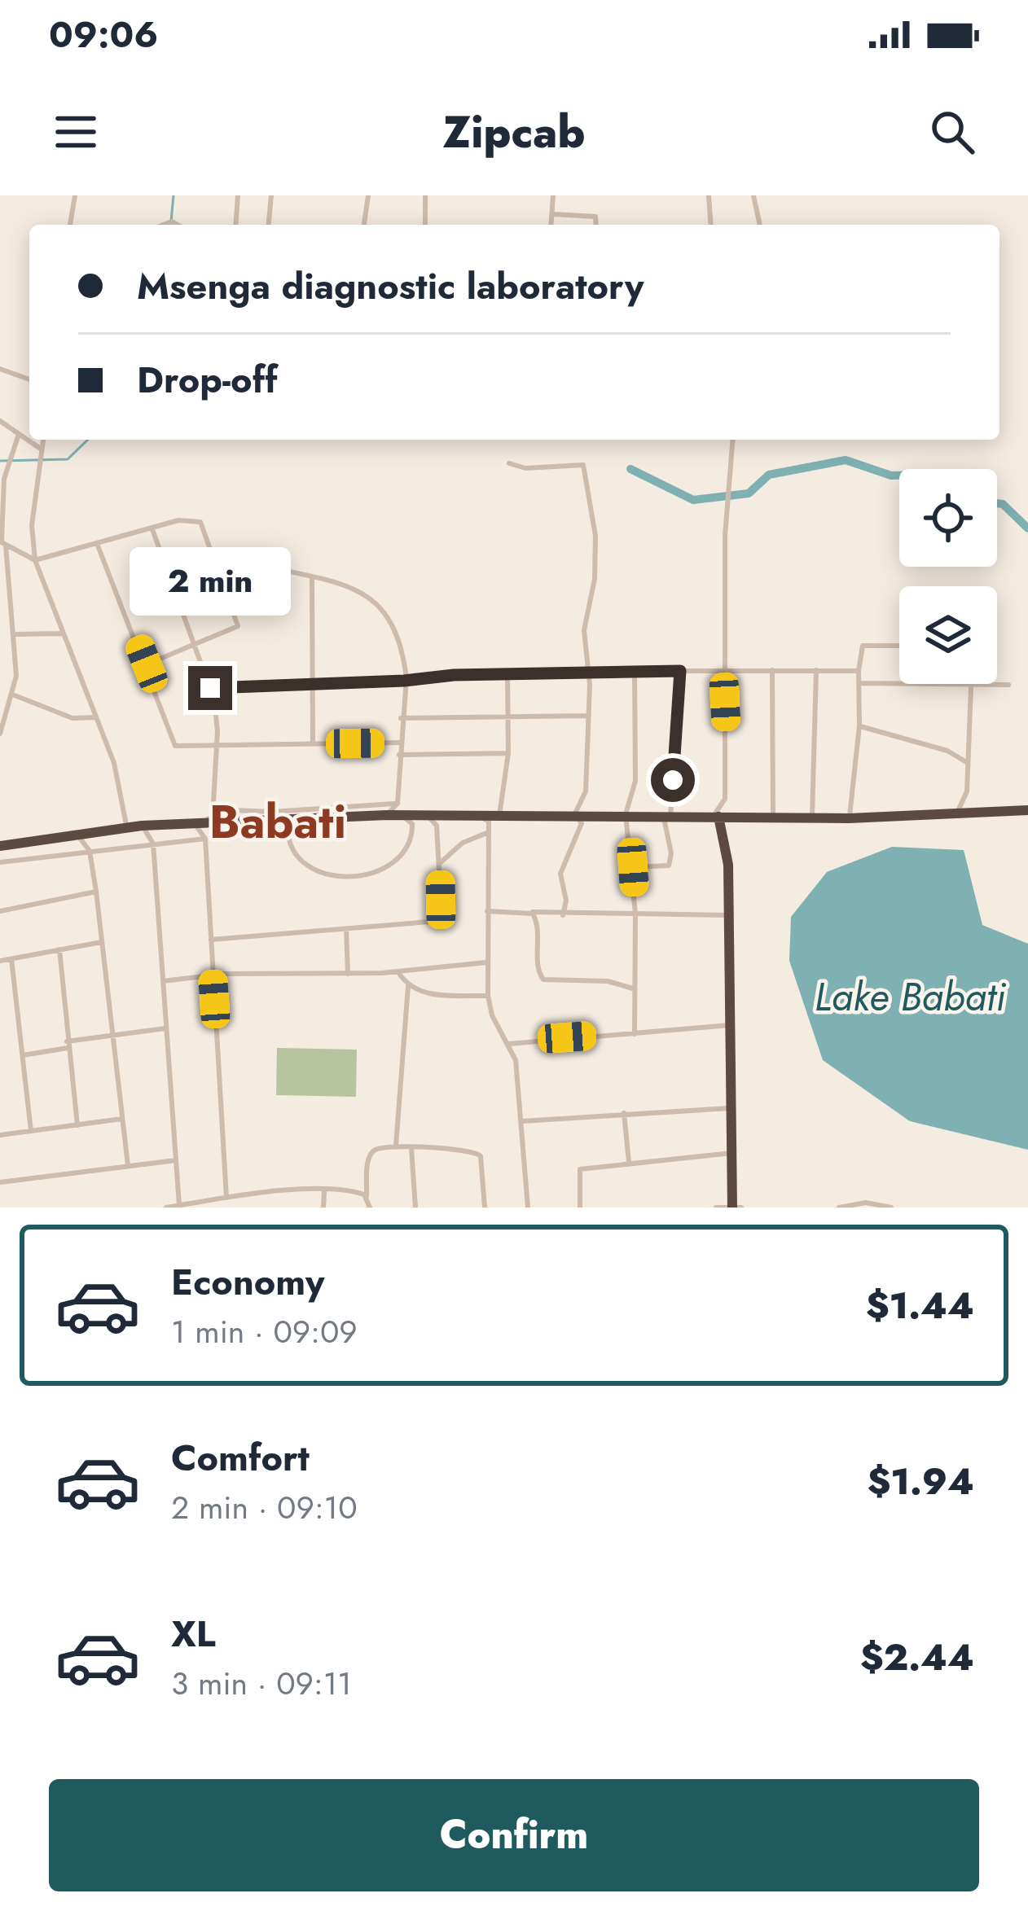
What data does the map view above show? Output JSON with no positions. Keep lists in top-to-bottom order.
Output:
{
  "districts": ["Babati"],
  "water": ["Lake Babati"],
  "page": {
    "status": "09:06",
    "header": "Zipcab",
    "banner": ["Msenga diagnostic laboratory", "Drop-off"],
    "bubble": "2 min",
    "list": [
      {
        "name": "Economy",
        "note": "1 min · 09:09",
        "value": "$1.44"
      },
      {
        "name": "Comfort",
        "note": "2 min · 09:10",
        "value": "$1.94"
      },
      {
        "name": "XL",
        "note": "3 min · 09:11",
        "value": "$2.44"
      }
    ],
    "buttons": "Confirm"
  }
}
